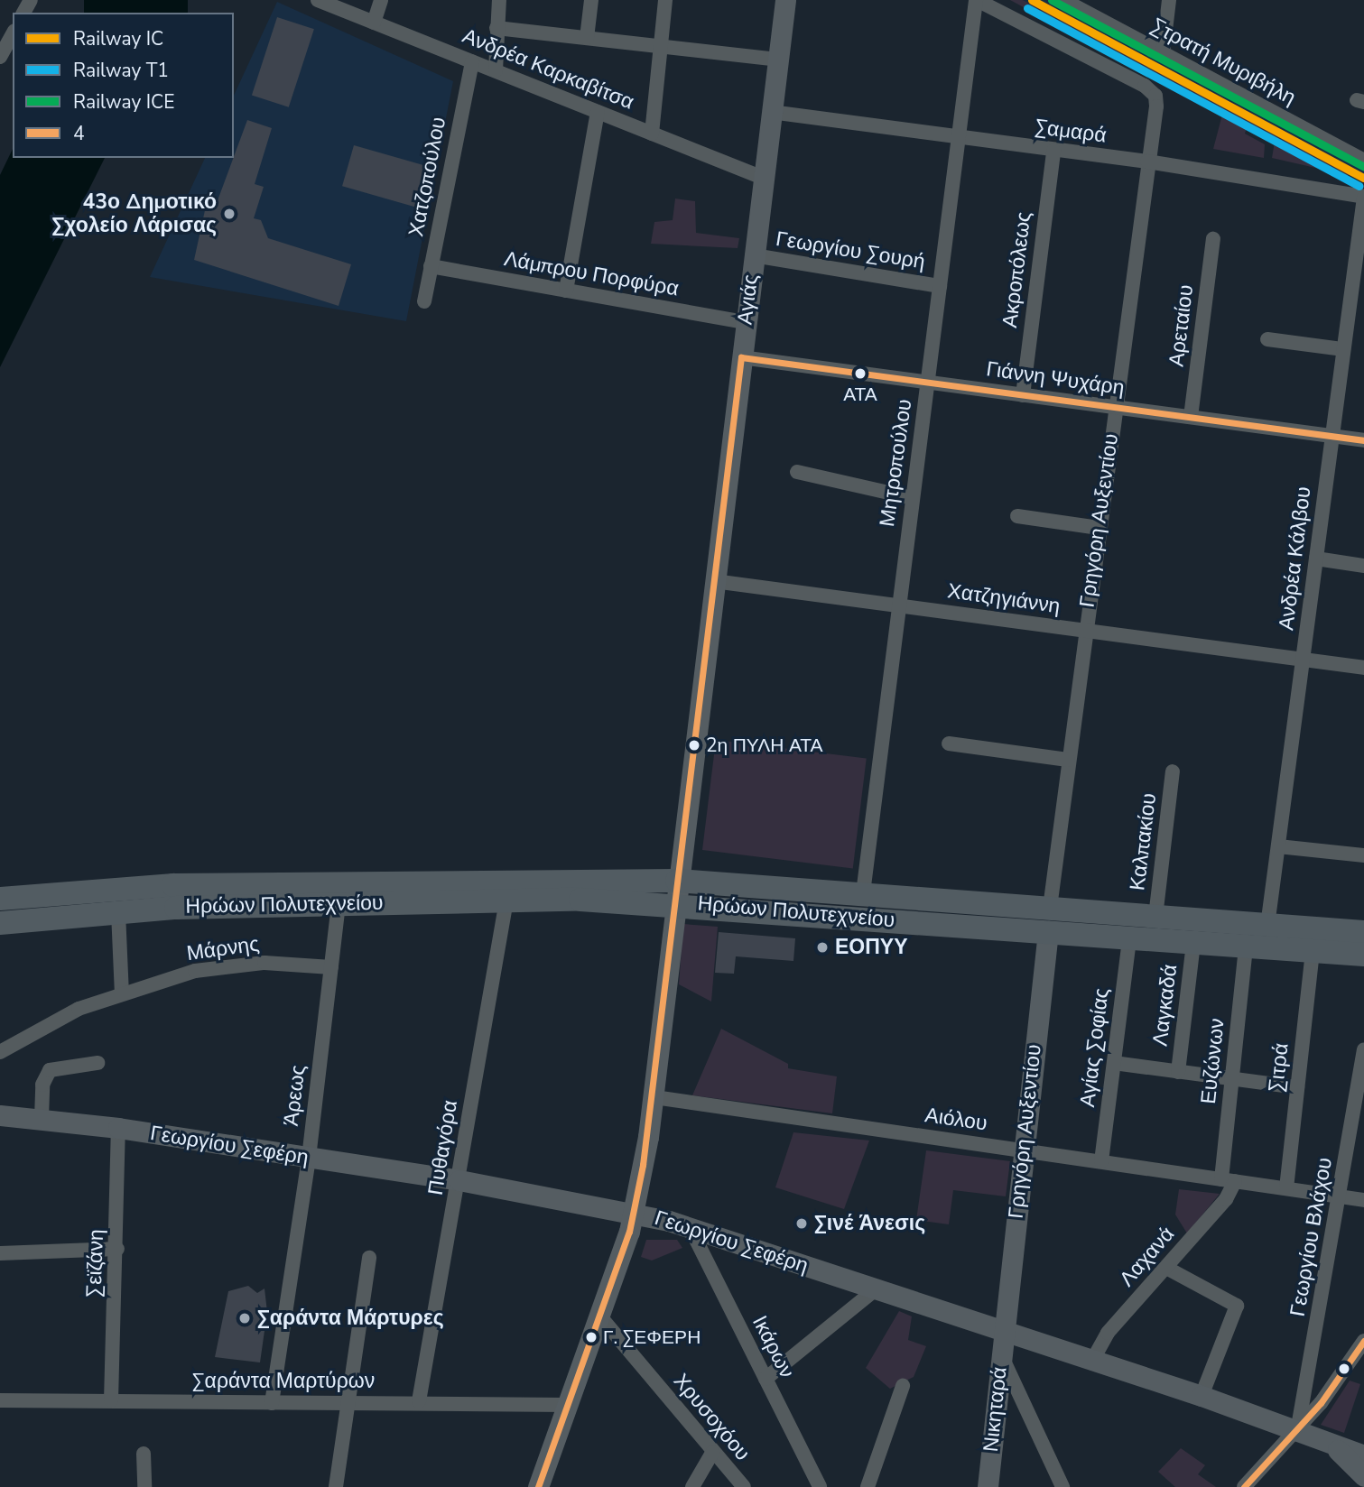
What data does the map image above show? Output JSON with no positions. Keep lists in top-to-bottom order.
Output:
{
  "streets": {
    "main road": ["Ηρώων Πολυτεχνείου"],
    "street": [
      "Στρατή Μυριβήλη",
      "Ανδρέα Καρκαβίτσα",
      "Σαμαρά",
      "Χατζοπούλου",
      "Γεωργίου Σουρή",
      "Ακροπόλεως",
      "Λάμπρου Πορφύρα",
      "Αγιάς",
      "Αρεταίου",
      "Γιάννη Ψυχάρη",
      "Μητροπούλου",
      "Γρηγόρη Αυξεντίου",
      "Ανδρέα Κάλβου",
      "Χατζηγιάννη",
      "Καλπακίου",
      "Μάρνης",
      "Λαγκαδά",
      "Αγίας Σοφίας",
      "Ευζώνων",
      "Σιτρά",
      "Άρεως",
      "Αιόλου",
      "Γεωργίου Σεφέρη",
      "Πυθαγόρα",
      "Γεωργίου Βλάχου",
      "Λαχανά",
      "Σεϊζάνη",
      "Ικάρων",
      "Σαράντα Μαρτύρων",
      "Νικηταρά",
      "Χρυσοχόου"
    ]
  },
  "crossings": [
    ["Ανδρέα Καρκαβίτσα", "Χατζοπούλου"],
    ["Ανδρέα Καρκαβίτσα", "Αγιάς"],
    ["Σαμαρά", "Ακροπόλεως"],
    ["Σαμαρά", "Αγιάς"],
    ["Σαμαρά", "Μητροπούλου"],
    ["Σαμαρά", "Γρηγόρη Αυξεντίου"],
    ["Σαμαρά", "Ανδρέα Κάλβου"],
    ["Χατζοπούλου", "Λάμπρου Πορφύρα"],
    ["Γεωργίου Σουρή", "Αγιάς"],
    ["Γεωργίου Σουρή", "Μητροπούλου"],
    ["Ακροπόλεως", "Γιάννη Ψυχάρη"],
    ["Λάμπρου Πορφύρα", "Αγιάς"],
    ["Αγιάς", "Γιάννη Ψυχάρη"],
    ["Αγιάς", "Χατζηγιάννη"],
    ["Αγιάς", "Ηρώων Πολυτεχνείου"],
    ["Αγιάς", "Αιόλου"],
    ["Αγιάς", "Γεωργίου Σεφέρη"],
    ["Αγιάς", "Σαράντα Μαρτύρων"],
    ["Αγιάς", "Χρυσοχόου"],
    ["Αρεταίου", "Γιάννη Ψυχάρη"],
    ["Γιάννη Ψυχάρη", "Μητροπούλου"],
    ["Γιάννη Ψυχάρη", "Γρηγόρη Αυξεντίου"],
    ["Γιάννη Ψυχάρη", "Ανδρέα Κάλβου"],
    ["Μητροπούλου", "Γρηγόρη Αυξεντίου"],
    ["Μητροπούλου", "Χατζηγιάννη"],
    ["Μητροπούλου", "Ηρώων Πολυτεχνείου"],
    ["Γρηγόρη Αυξεντίου", "Χατζηγιάννη"],
    ["Γρηγόρη Αυξεντίου", "Ηρώων Πολυτεχνείου"],
    ["Γρηγόρη Αυξεντίου", "Αιόλου"],
    ["Γρηγόρη Αυξεντίου", "Γεωργίου Σεφέρη"],
    ["Γρηγόρη Αυξεντίου", "Νικηταρά"],
    ["Ανδρέα Κάλβου", "Χατζηγιάννη"],
    ["Ανδρέα Κάλβου", "Ηρώων Πολυτεχνείου"],
    ["Καλπακίου", "Ηρώων Πολυτεχνείου"],
    ["Ηρώων Πολυτεχνείου", "Λαγκαδά"],
    ["Ηρώων Πολυτεχνείου", "Αγίας Σοφίας"],
    ["Ηρώων Πολυτεχνείου", "Ευζώνων"],
    ["Ηρώων Πολυτεχνείου", "Σιτρά"],
    ["Ηρώων Πολυτεχνείου", "Άρεως"],
    ["Ηρώων Πολυτεχνείου", "Πυθαγόρα"],
    ["Μάρνης", "Άρεως"],
    ["Αγίας Σοφίας", "Αιόλου"],
    ["Ευζώνων", "Αιόλου"],
    ["Ευζώνων", "Λαχανά"],
    ["Σιτρά", "Αιόλου"],
    ["Άρεως", "Γεωργίου Σεφέρη"],
    ["Άρεως", "Σαράντα Μαρτύρων"],
    ["Αιόλου", "Γεωργίου Βλάχου"],
    ["Αιόλου", "Λαχανά"],
    ["Γεωργίου Σεφέρη", "Πυθαγόρα"],
    ["Γεωργίου Σεφέρη", "Γεωργίου Βλάχου"],
    ["Γεωργίου Σεφέρη", "Λαχανά"],
    ["Γεωργίου Σεφέρη", "Σεϊζάνη"],
    ["Γεωργίου Σεφέρη", "Ικάρων"],
    ["Γεωργίου Σεφέρη", "Νικηταρά"],
    ["Πυθαγόρα", "Σαράντα Μαρτύρων"],
    ["Σεϊζάνη", "Σαράντα Μαρτύρων"]
  ],
  "places": [
    "43ο Δημοτικό Σχολείο Λάρισας",
    "ΑΤΑ",
    "2η ΠΥΛΗ ΑΤΑ",
    "ΕΟΠΥΥ",
    "Σινέ Άνεσις",
    "Σαράντα Μάρτυρες",
    "Γ. ΣΕΦΕΡΗ"
  ],
  "lines": [
    "rail line IC",
    "rail line ICE",
    "rail line T1",
    "transit line 4"
  ],
  "legend": [
    "Railway IC",
    "Railway T1",
    "Railway ICE",
    "4"
  ]
}
